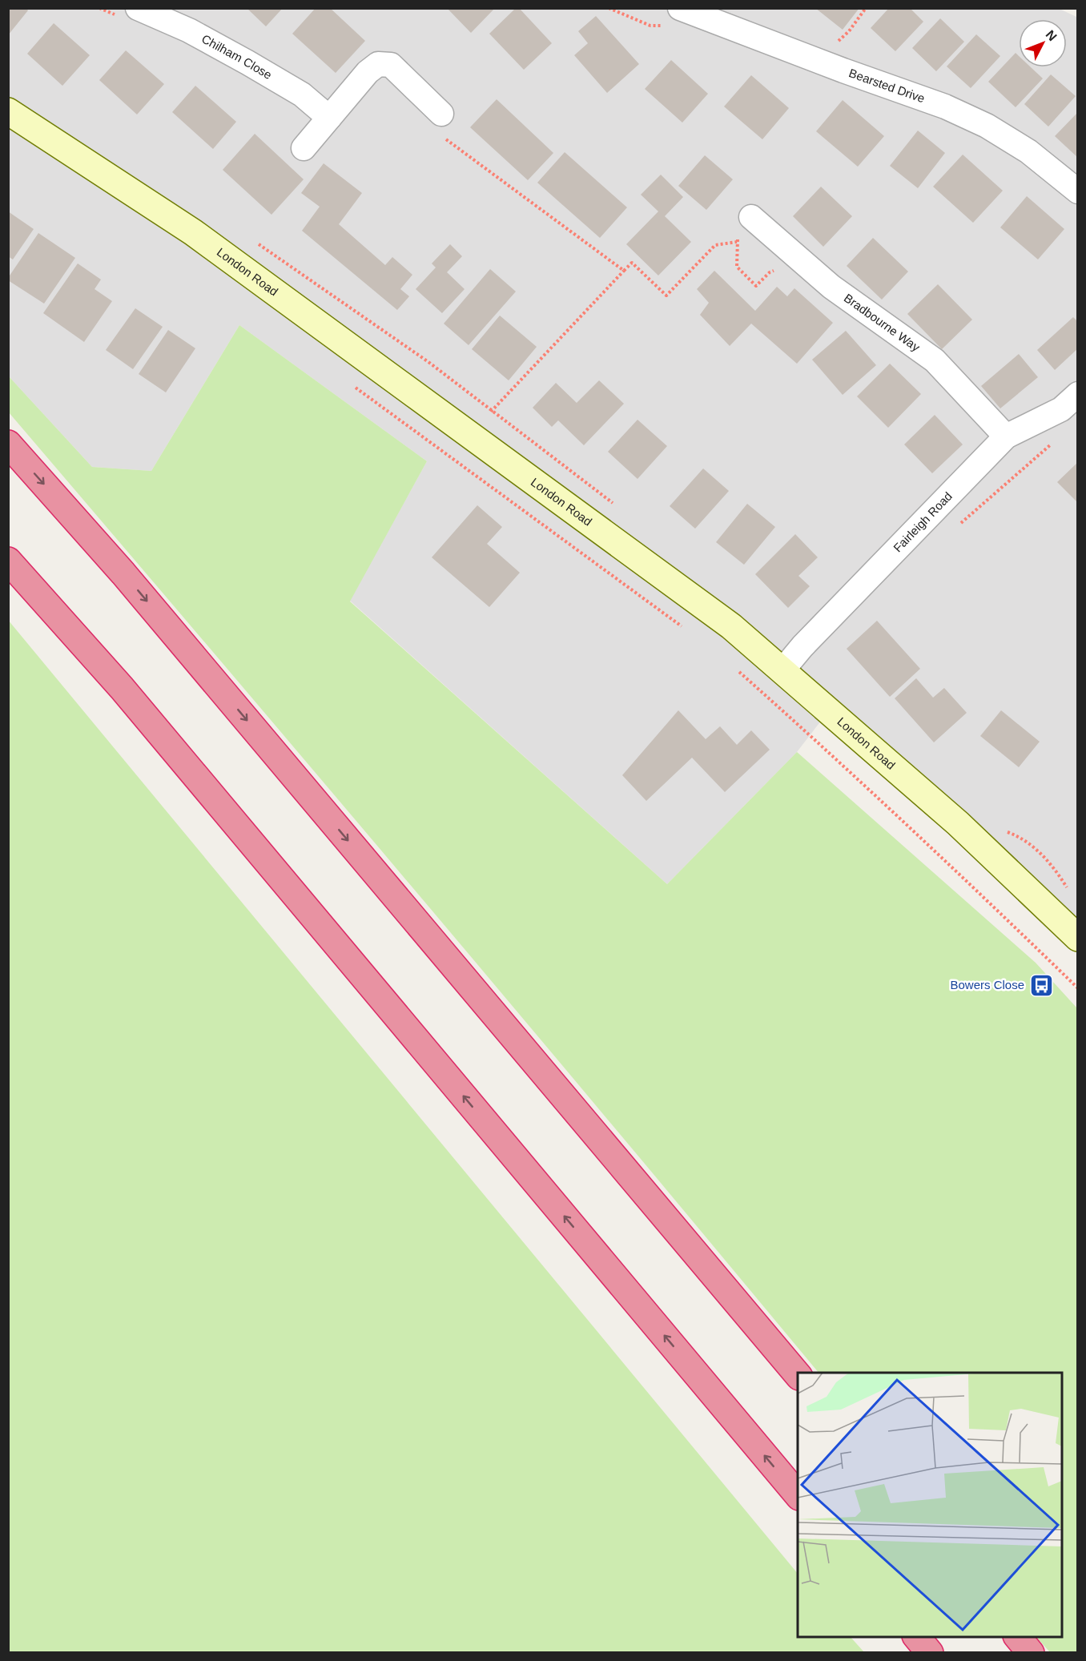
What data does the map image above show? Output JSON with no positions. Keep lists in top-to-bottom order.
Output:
{
  "streets": {
    "main road": ["London Road"],
    "street": [
      "Chilham Close",
      "Bearsted Drive",
      "Bradbourne Way",
      "Fairleigh Road"
    ]
  },
  "crossings": [
    ["London Road", "Fairleigh Road"],
    ["Bradbourne Way", "Fairleigh Road"]
  ],
  "places": {
    "bus stop": ["Bowers Close"]
  },
  "north": "top right"
}
